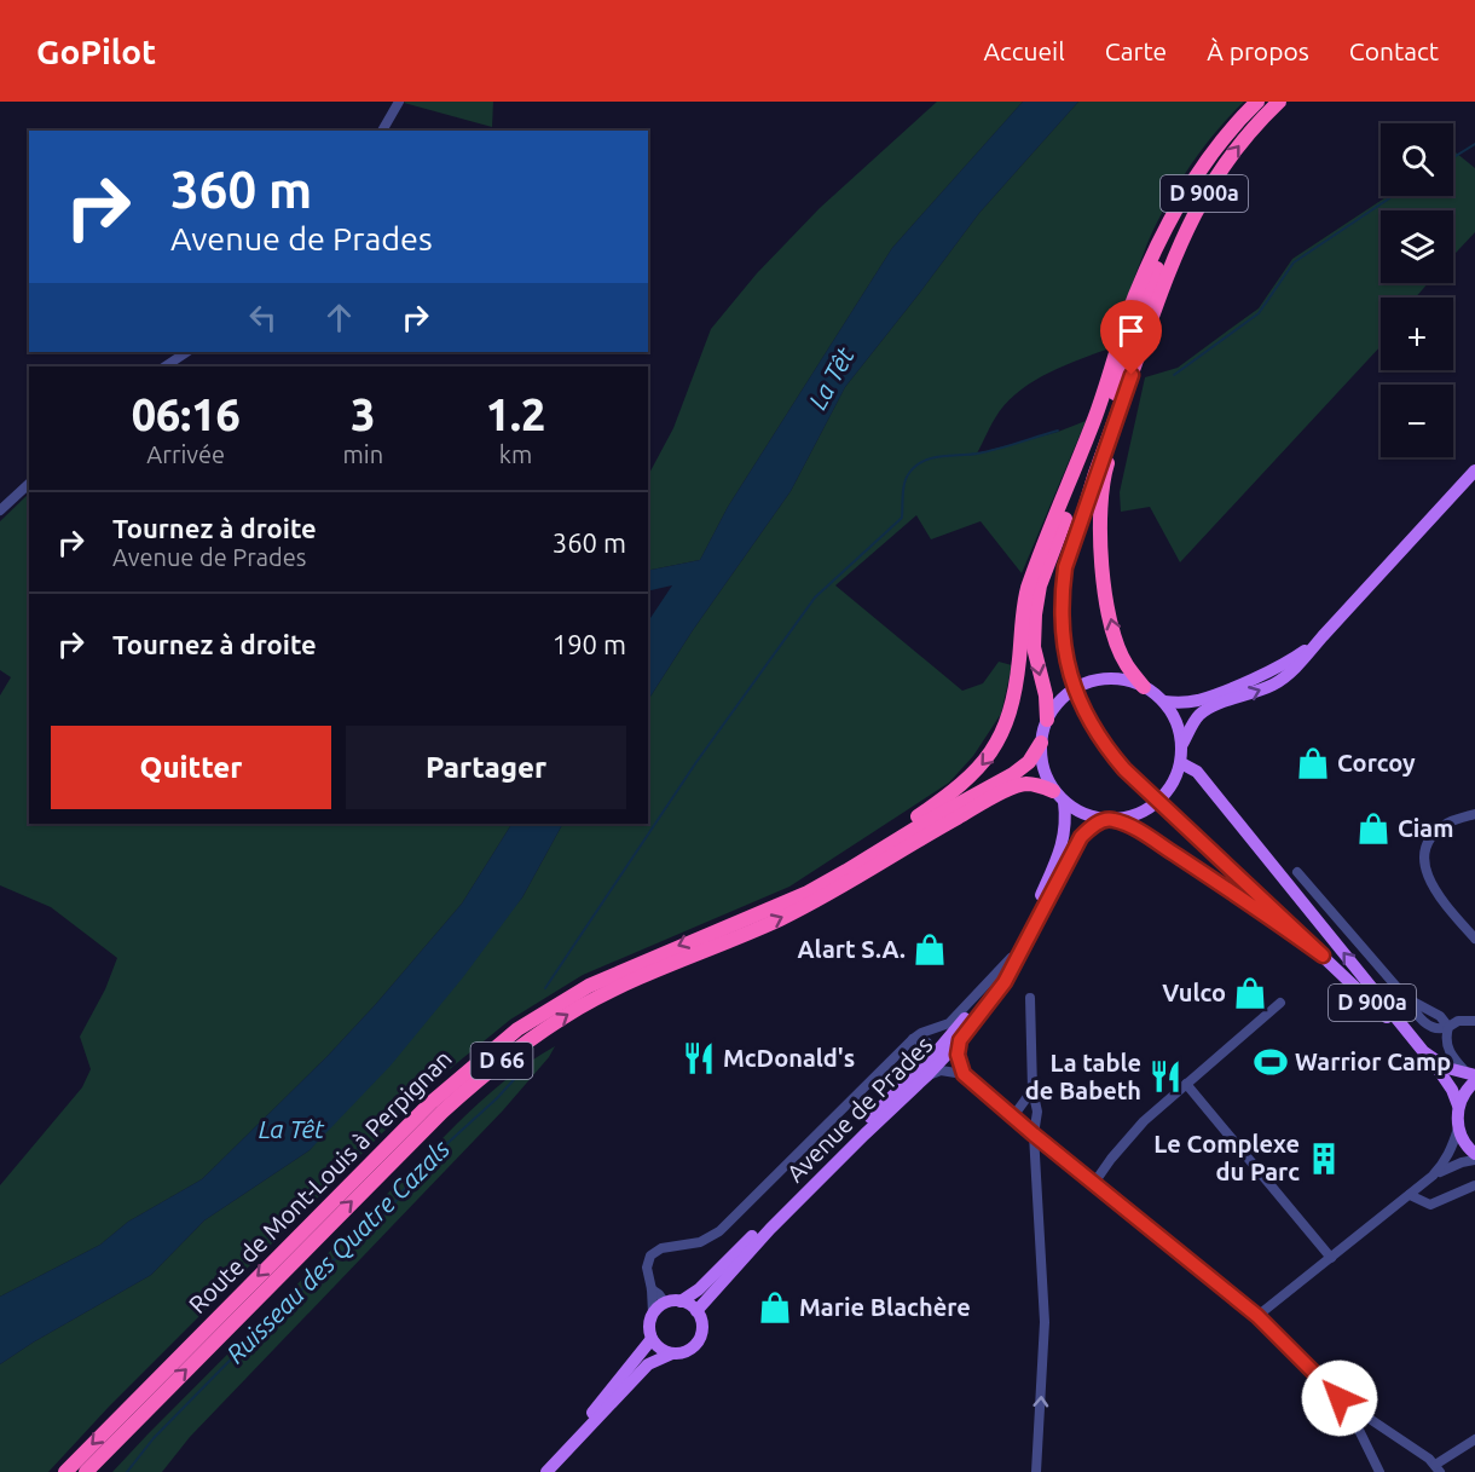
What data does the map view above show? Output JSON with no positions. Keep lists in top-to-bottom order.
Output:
{
  "streets": {
    "highway": ["D 900a", "D 66", "Route de Mont-Louis à Perpignan"],
    "main road": ["Avenue de Prades"]
  },
  "crossings": [
    ["D 66", "Avenue de Prades"],
    ["D 66", "Route de Mont-Louis à Perpignan"]
  ],
  "water": ["La Têt", "Ruisseau des Quatre Cazals"],
  "places": {
    "shop": [
      "Corcoy",
      "Ciam",
      "Alart S.A.",
      "Vulco",
      "Marie Blachère"
    ],
    "restaurant": ["McDonald's", "La table de Babeth"],
    "sports": ["Warrior Camp"],
    "building": ["Le Complexe du Parc"]
  },
  "page": {
    "header": "GoPilot",
    "nav": [
      "Accueil",
      "Carte",
      "À propos",
      "Contact"
    ],
    "map_buttons": ["+", "−"],
    "turn": ["360 m", "Avenue de Prades"],
    "eta": [
      "06:16",
      "Arrivée",
      "3",
      "min",
      "1.2",
      "km"
    ],
    "list": [
      {
        "name": "Tournez à droite",
        "note": "Avenue de Prades",
        "value": "360 m"
      },
      {
        "name": "Tournez à droite",
        "value": "190 m"
      }
    ],
    "buttons": ["Quitter", "Partager"]
  }
}
